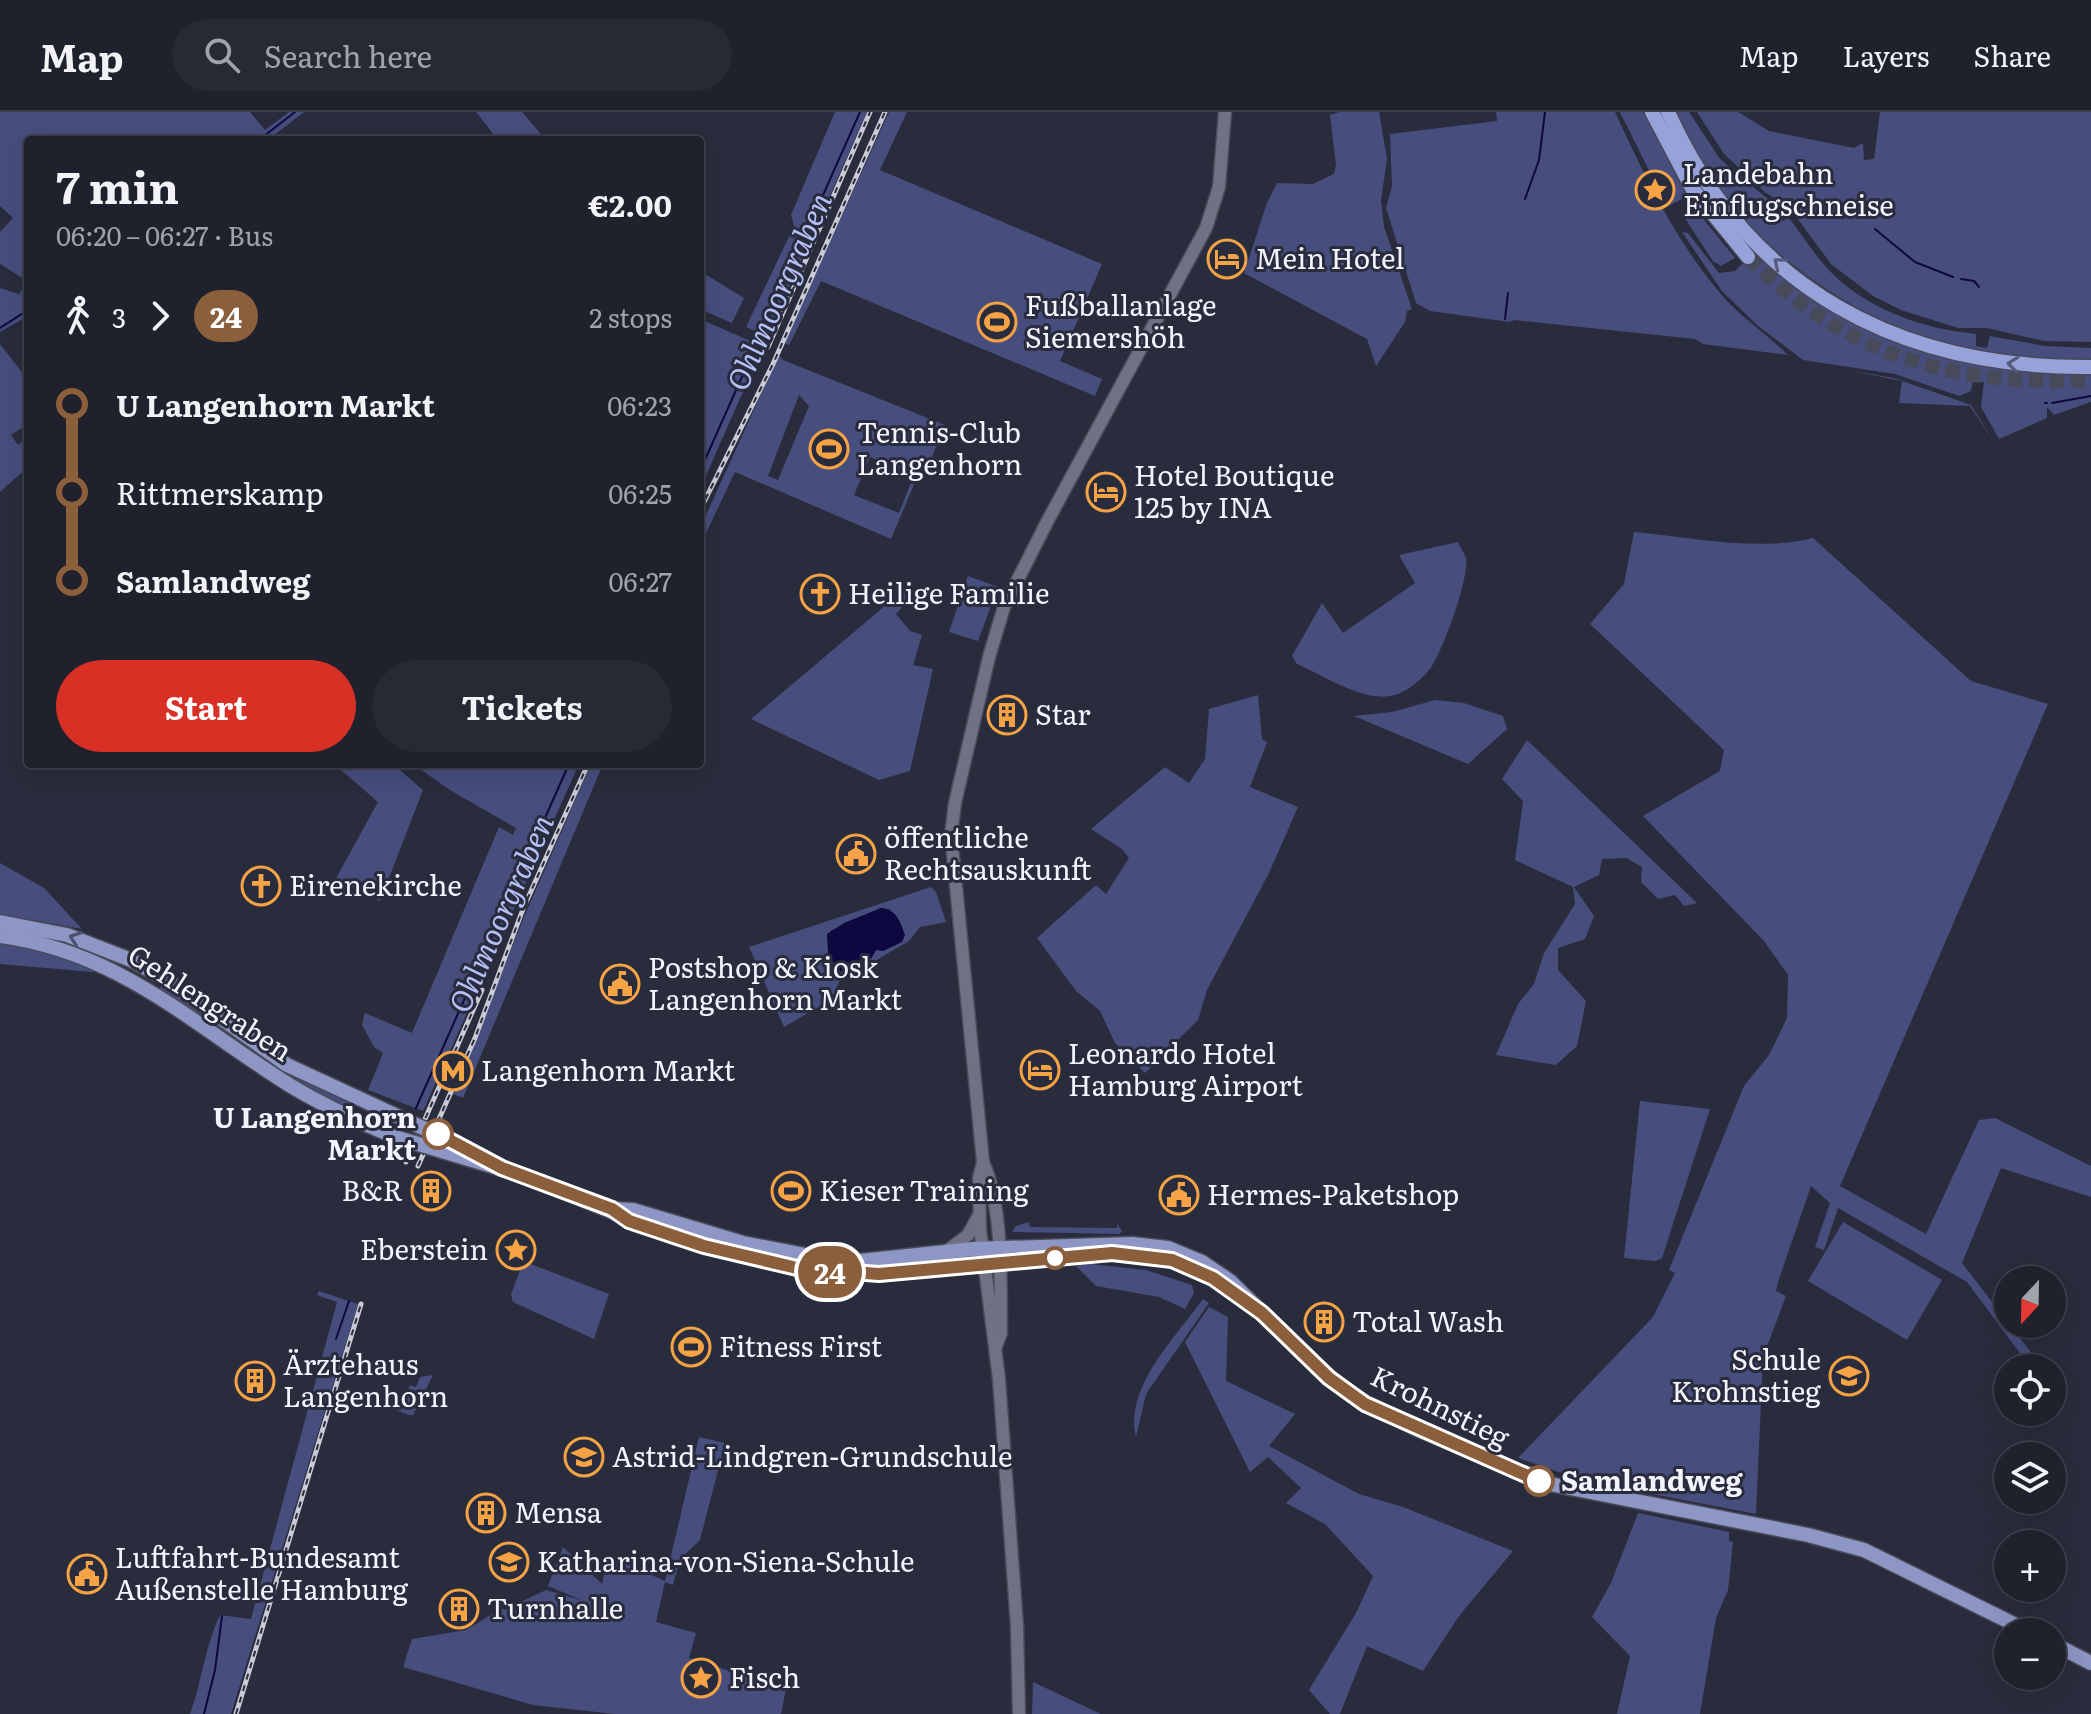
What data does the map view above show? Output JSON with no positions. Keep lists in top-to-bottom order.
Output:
{
  "streets": {
    "main road": ["Gehlengraben", "Krohnstieg"]
  },
  "crossings": [
    ["Gehlengraben", "Krohnstieg"]
  ],
  "water": ["Ohlmoorgraben"],
  "places": {
    "place": ["Landebahn Einflugschneise", "Eberstein", "Fisch"],
    "hotel": ["Mein Hotel", "Hotel Boutique 125 by INA", "Leonardo Hotel Hamburg Airport"],
    "sports": [
      "Fußballanlage Siemershöh",
      "Tennis-Club Langenhorn",
      "Kieser Training",
      "Fitness First"
    ],
    "church": ["Heilige Familie", "Eirenekirche"],
    "building": [
      "Star",
      "B&R",
      "Total Wash",
      "Ärztehaus Langenhorn",
      "Mensa",
      "Turnhalle"
    ],
    "public building": [
      "öffentliche Rechtsauskunft",
      "Postshop & Kiosk Langenhorn Markt",
      "Hermes-Paketshop",
      "Luftfahrt-Bundesamt Außenstelle Hamburg"
    ],
    "metro station": ["Langenhorn Markt"],
    "other": ["U Langenhorn Markt", "Samlandweg"],
    "school or university": ["Schule Krohnstieg", "Astrid-Lindgren-Grundschule", "Katharina-von-Siena-Schule"]
  },
  "lines": ["bus line 24"],
  "north": "bottom",
  "page": {
    "header": "Map",
    "search": "Search here",
    "nav": ["Map", "Layers", "Share"],
    "on_map": "24",
    "heading": ["7 min", "06:20 – 06:27 · Bus", "€2.00"],
    "legs": ["3", "24", "2 stops"],
    "list": [
      {
        "name": "U Langenhorn Markt",
        "value": "06:23"
      },
      {
        "name": "Rittmerskamp",
        "value": "06:25"
      },
      {
        "name": "Samlandweg",
        "value": "06:27"
      }
    ],
    "buttons": ["Start", "Tickets"],
    "map_buttons": ["+", "−"]
  }
}
